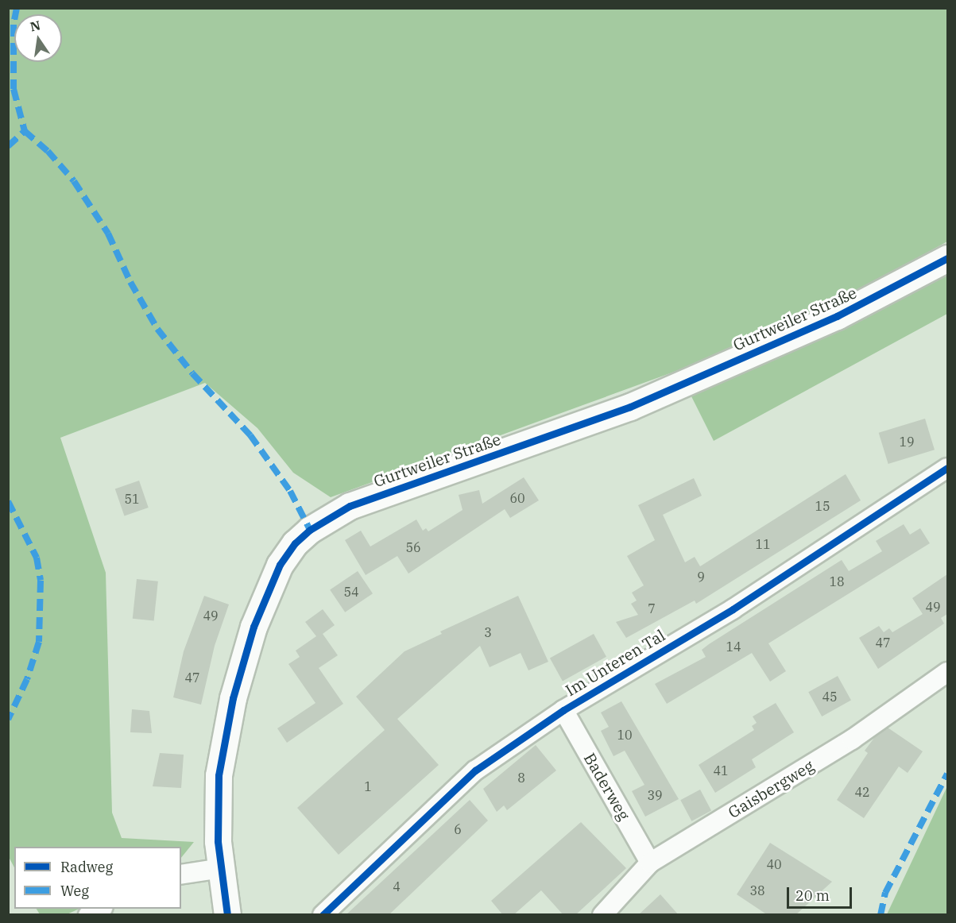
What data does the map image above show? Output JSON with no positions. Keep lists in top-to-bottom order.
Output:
{
  "streets": {
    "main road": ["Gurtweiler Straße"],
    "street": ["Im Unteren Tal", "Baderweg", "Gaisbergweg"]
  },
  "crossings": [
    ["Im Unteren Tal", "Baderweg"],
    ["Baderweg", "Gaisbergweg"]
  ],
  "house_numbers": [
    "19",
    "60",
    "51",
    "15",
    "11",
    "56",
    "9",
    "18",
    "54",
    "49",
    "7",
    "49",
    "3",
    "47",
    "14",
    "47",
    "45",
    "10",
    "41",
    "8",
    "1",
    "42",
    "39",
    "6",
    "40",
    "4",
    "38"
  ],
  "legend": ["Radweg", "Weg"],
  "scale_bar": "20 m",
  "north": "top"
}
